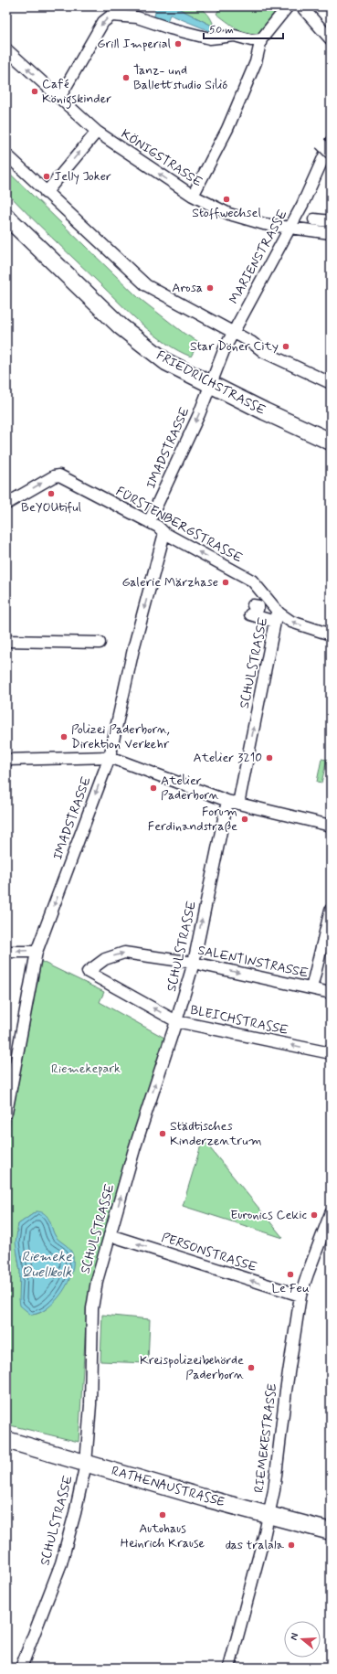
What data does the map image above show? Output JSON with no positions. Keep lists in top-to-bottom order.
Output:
{
  "streets": {
    "main road": ["FRIEDRICHSTRASSE", "RATHENAUSTRASSE"],
    "street": [
      "KÖNIGSTRASSE",
      "MARIENSTRASSE",
      "IMADSTRASSE",
      "FÜRSTENBERGSTRASSE",
      "SCHULSTRASSE",
      "SALENTINSTRASSE",
      "BLEICHSTRASSE",
      "PERSONSTRASSE",
      "RIEMEKESTRASSE"
    ]
  },
  "crossings": [
    ["KÖNIGSTRASSE", "MARIENSTRASSE"],
    ["MARIENSTRASSE", "FRIEDRICHSTRASSE"],
    ["MARIENSTRASSE", "IMADSTRASSE"],
    ["FRIEDRICHSTRASSE", "IMADSTRASSE"],
    ["IMADSTRASSE", "FÜRSTENBERGSTRASSE"],
    ["FÜRSTENBERGSTRASSE", "SCHULSTRASSE"],
    ["SCHULSTRASSE", "SALENTINSTRASSE"],
    ["SCHULSTRASSE", "BLEICHSTRASSE"],
    ["SCHULSTRASSE", "PERSONSTRASSE"],
    ["SCHULSTRASSE", "RATHENAUSTRASSE"],
    ["SALENTINSTRASSE", "BLEICHSTRASSE"],
    ["PERSONSTRASSE", "RIEMEKESTRASSE"],
    ["RIEMEKESTRASSE", "RATHENAUSTRASSE"]
  ],
  "one_way": [
    "IMADSTRASSE",
    "SCHULSTRASSE",
    "SALENTINSTRASSE",
    "BLEICHSTRASSE",
    "PERSONSTRASSE"
  ],
  "water": ["Riemeke Quellkolk"],
  "parks": ["Riemekepark"],
  "places": [
    "Grill Imperial",
    "Tanz- und Ballettstudio Silió",
    "Café Königskinder",
    "Jelly Joker",
    "Stoffwechsel",
    "Arosa",
    "Star Döner City",
    "BeYOUtiful",
    "Galerie Märzhase",
    "Polizei Paderborn, Direktion Verkehr",
    "Atelier 3210",
    "Atelier Paderborn",
    "Forum Ferdinandstraße",
    "Städtisches Kinderzentrum",
    "Euronics Cekic",
    "Le Feu",
    "Kreispolizeibehörde Paderborn",
    "Autohaus Heinrich Krause",
    "das tralala"
  ],
  "scale_bar": "50 m",
  "north": "left"
}
